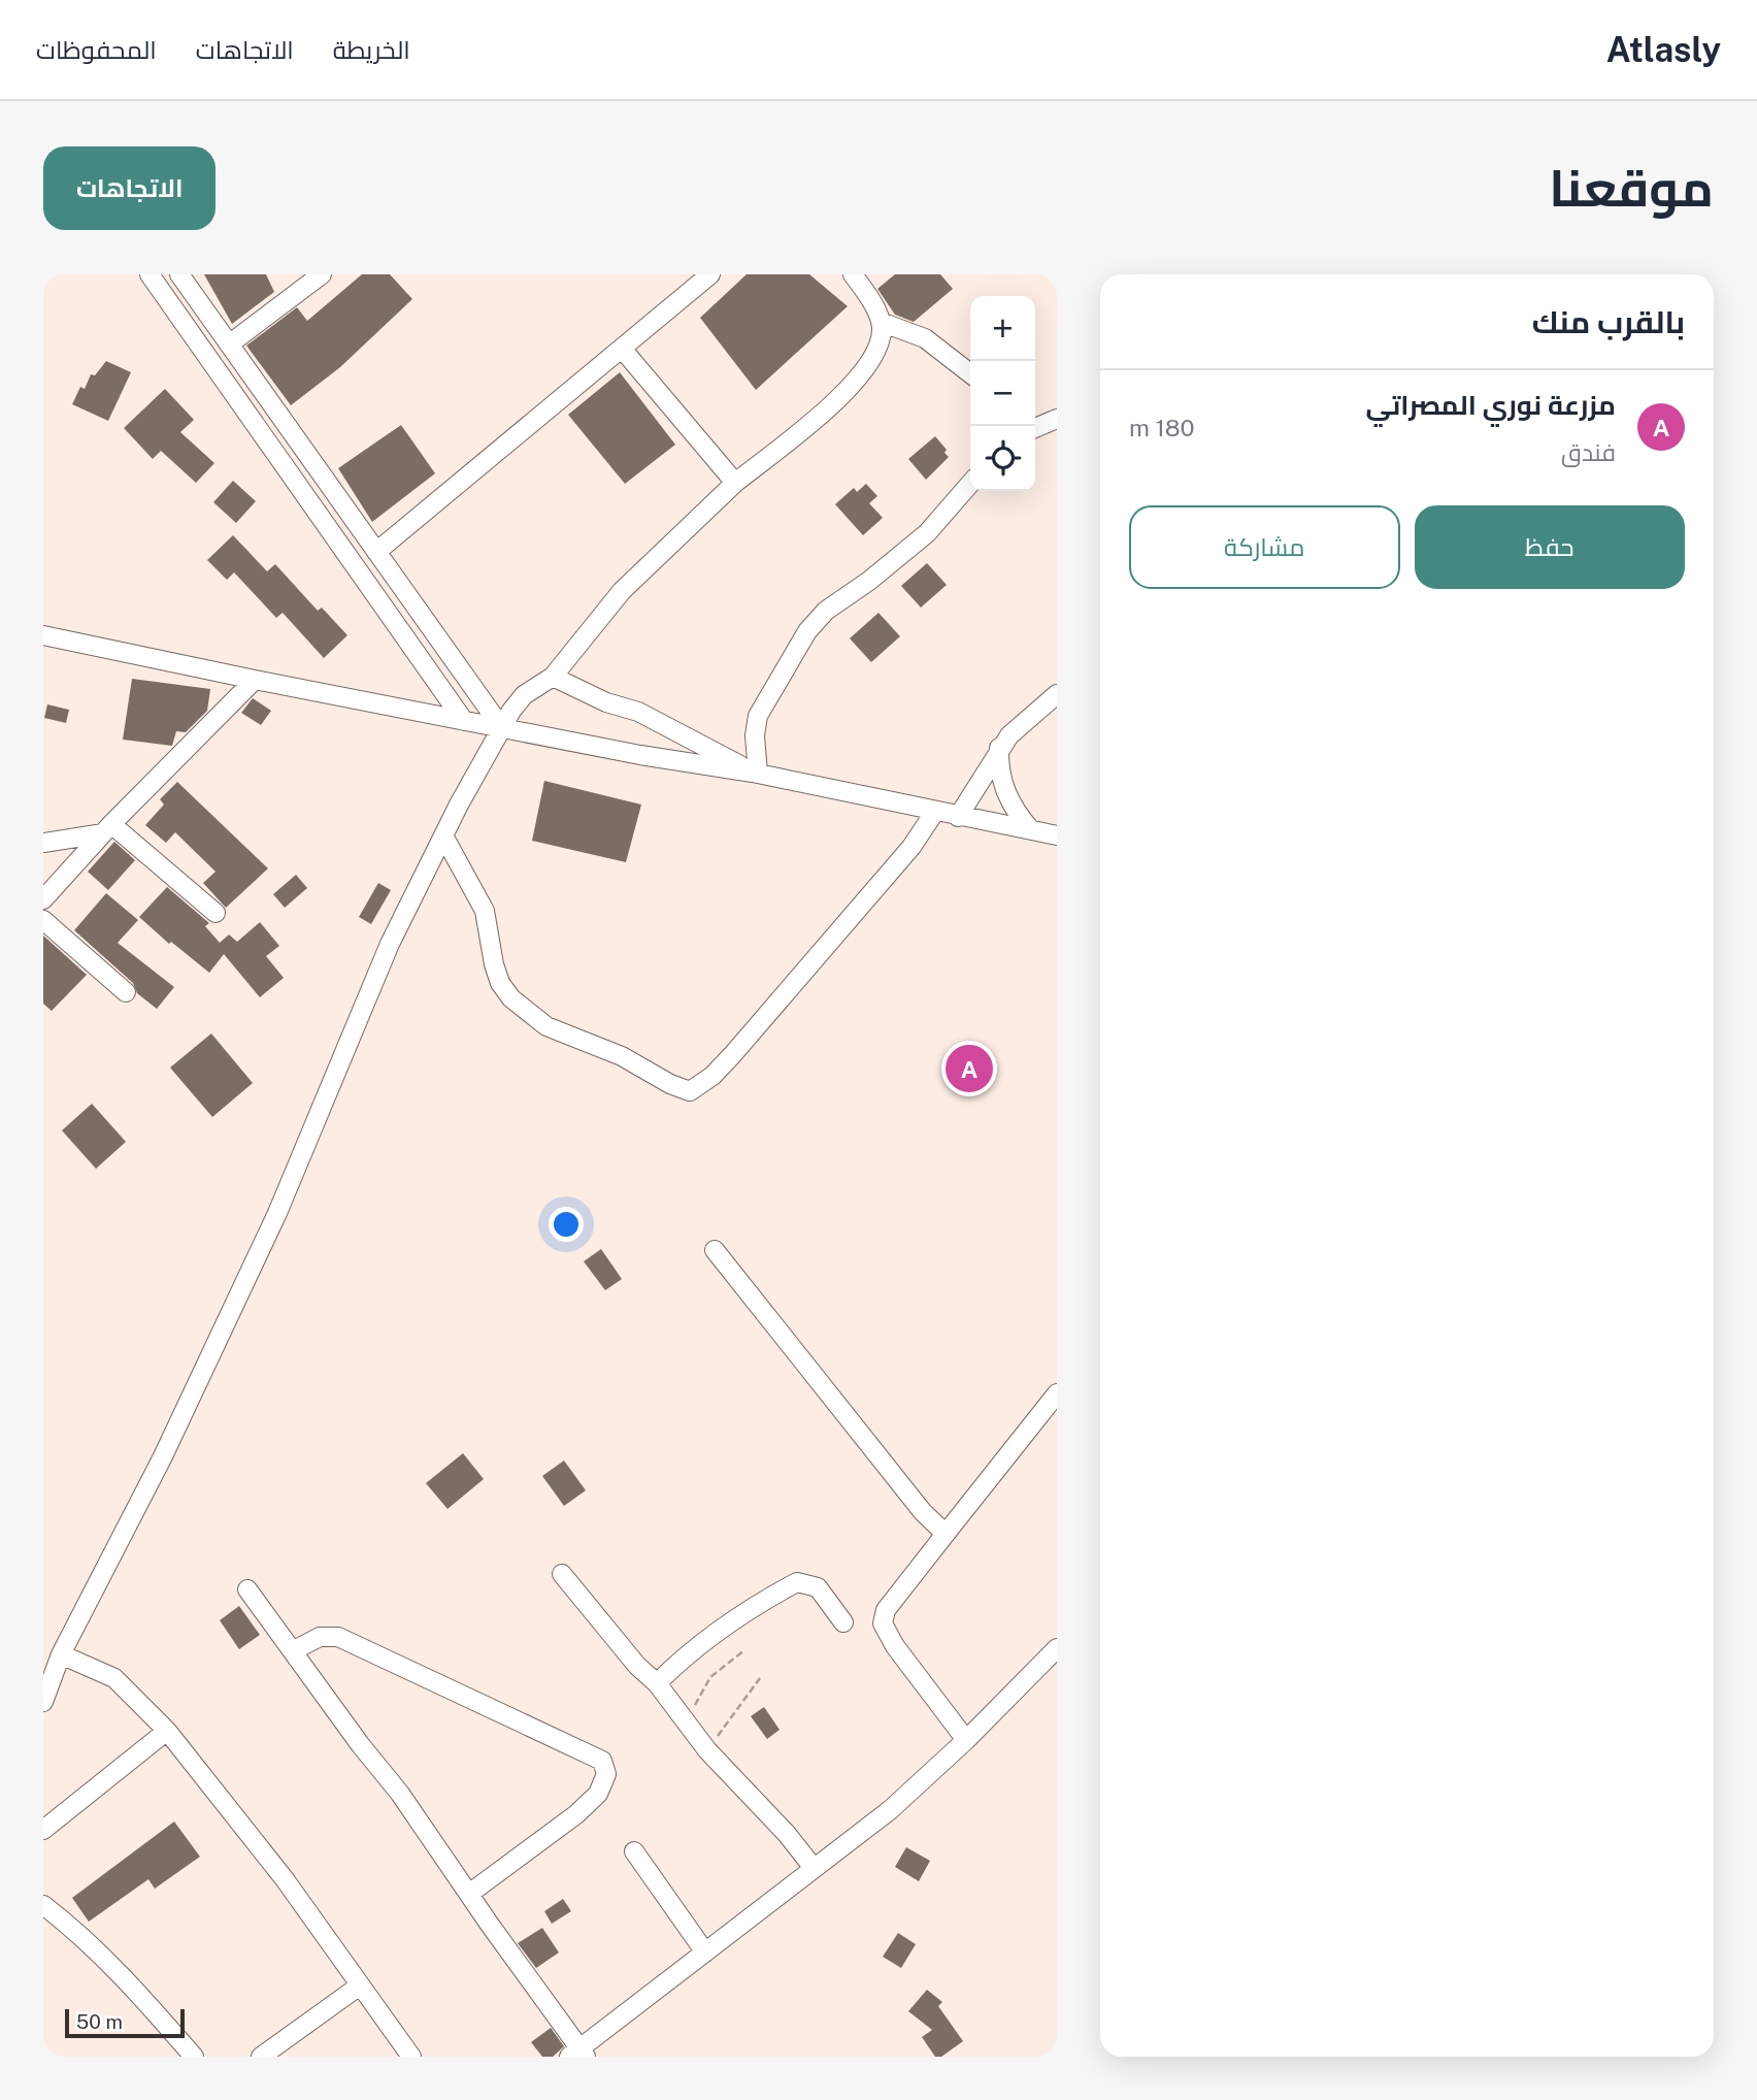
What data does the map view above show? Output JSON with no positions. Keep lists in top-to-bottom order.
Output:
{
  "scale_bar": "50 m",
  "page": {
    "header": "Atlasly",
    "nav": ["الخريطة", "الاتجاهات", "المحفوظات"],
    "title": "موقعنا",
    "buttons": [
      "الاتجاهات",
      ["حفظ", "مشاركة"]
    ],
    "heading": "بالقرب منك",
    "map_buttons": ["+", "−"],
    "list": [
      {
        "mark": "A",
        "name": "مزرعة نوري المصراتي",
        "note": "فندق",
        "value": "180 m"
      }
    ],
    "pins": "A",
    "scale": "50 m"
  }
}
